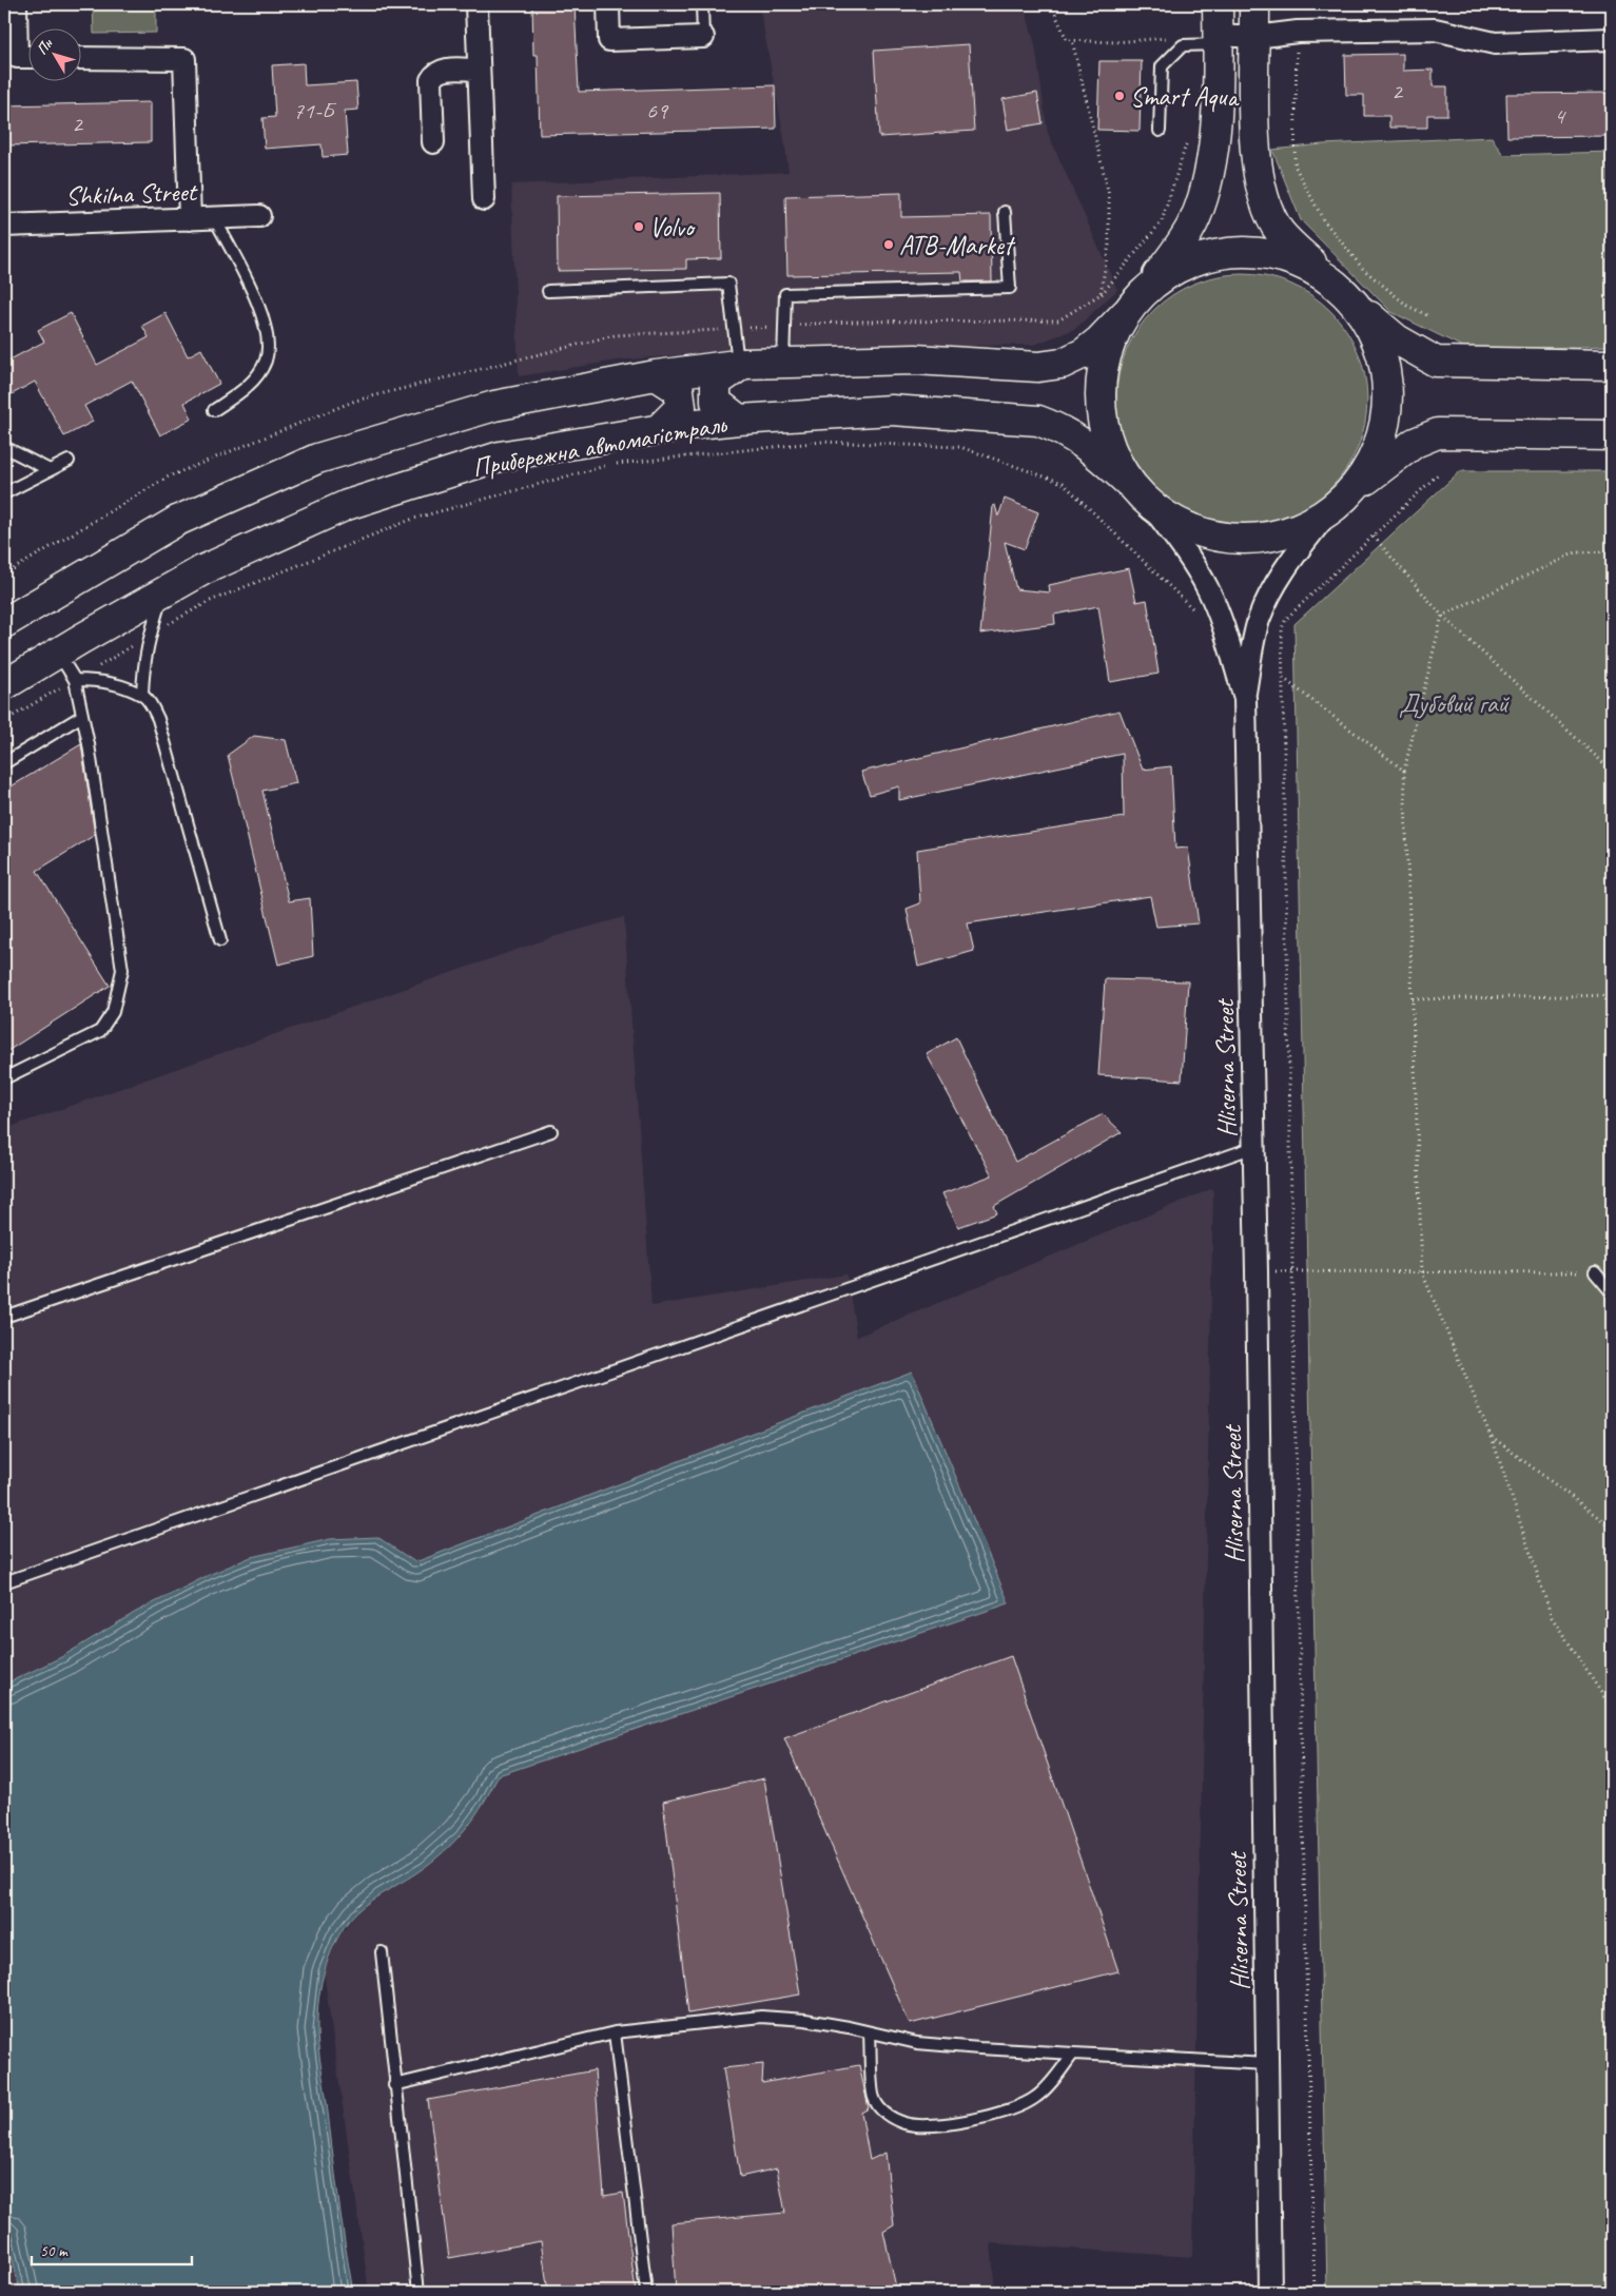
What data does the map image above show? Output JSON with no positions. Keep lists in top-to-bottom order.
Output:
{
  "streets": {
    "main road": ["Прибережна автомагістраль"],
    "street": ["Shkilna Street", "Hliserna Street"]
  },
  "crossings": [
    ["Прибережна автомагістраль", "Hliserna Street"]
  ],
  "parks": ["Дубовий гай"],
  "places": ["Smart Aqua", "Volvo", "ATB-Market"],
  "house_numbers": [
    "2",
    "71-Б",
    "69",
    "4",
    "2"
  ],
  "scale_bar": "50 m",
  "north": "top left"
}
